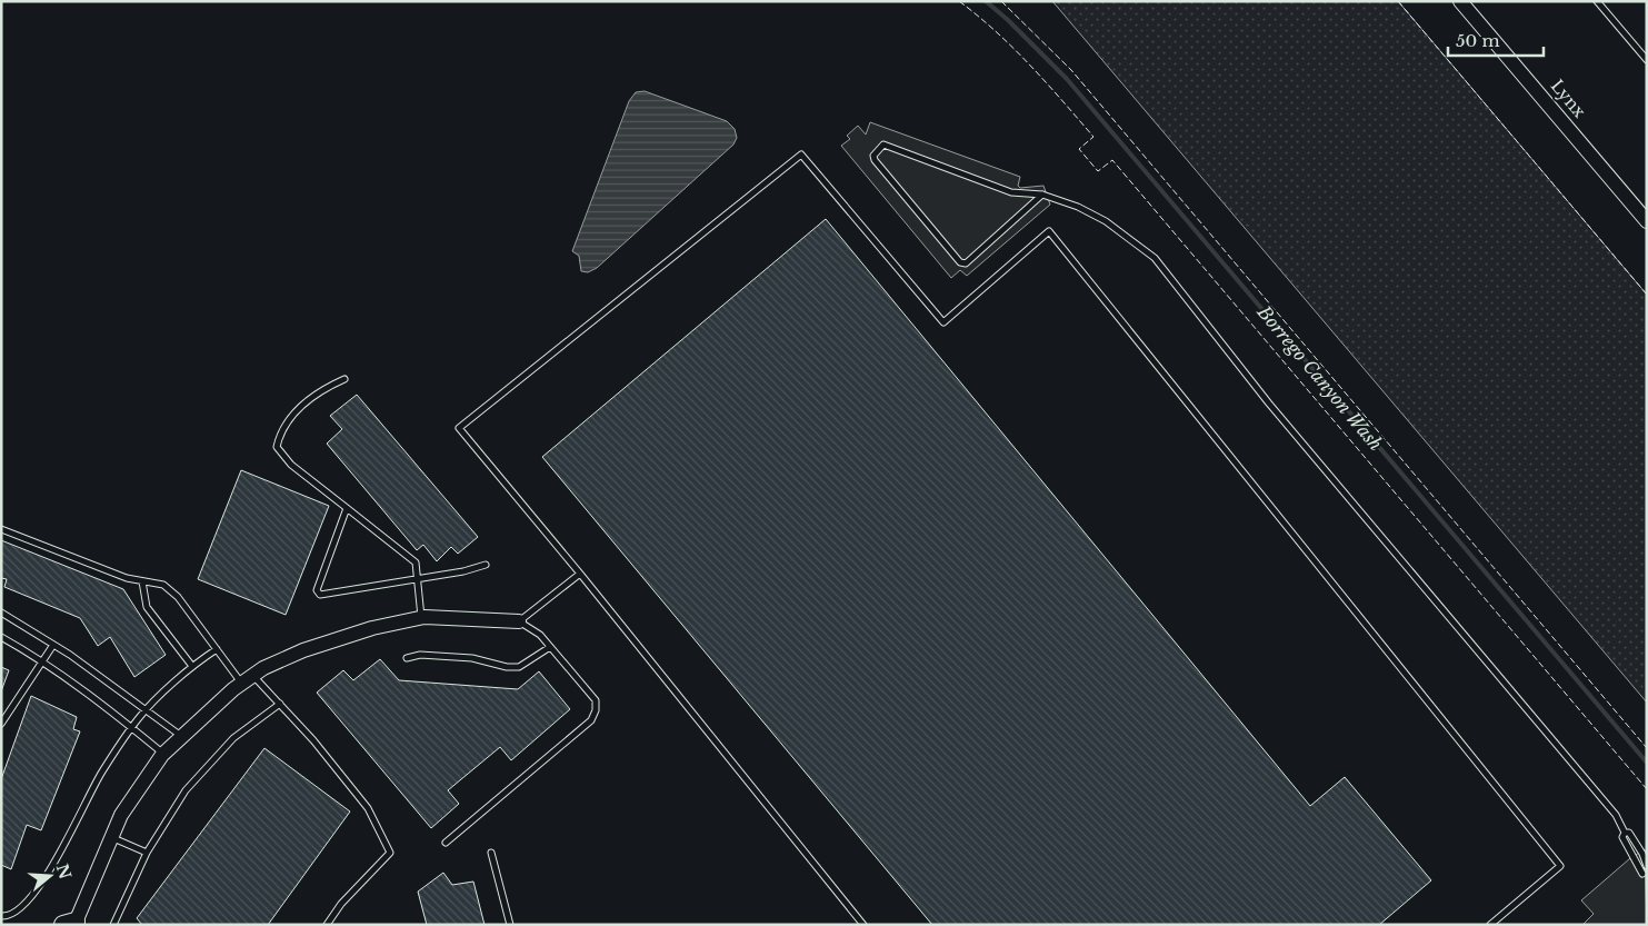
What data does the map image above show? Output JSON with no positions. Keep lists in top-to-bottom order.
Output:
{
  "streets": {
    "street": ["Lynx"]
  },
  "water": ["Borrego Canyon Wash"],
  "scale_bar": "50 m",
  "north": "right"
}
